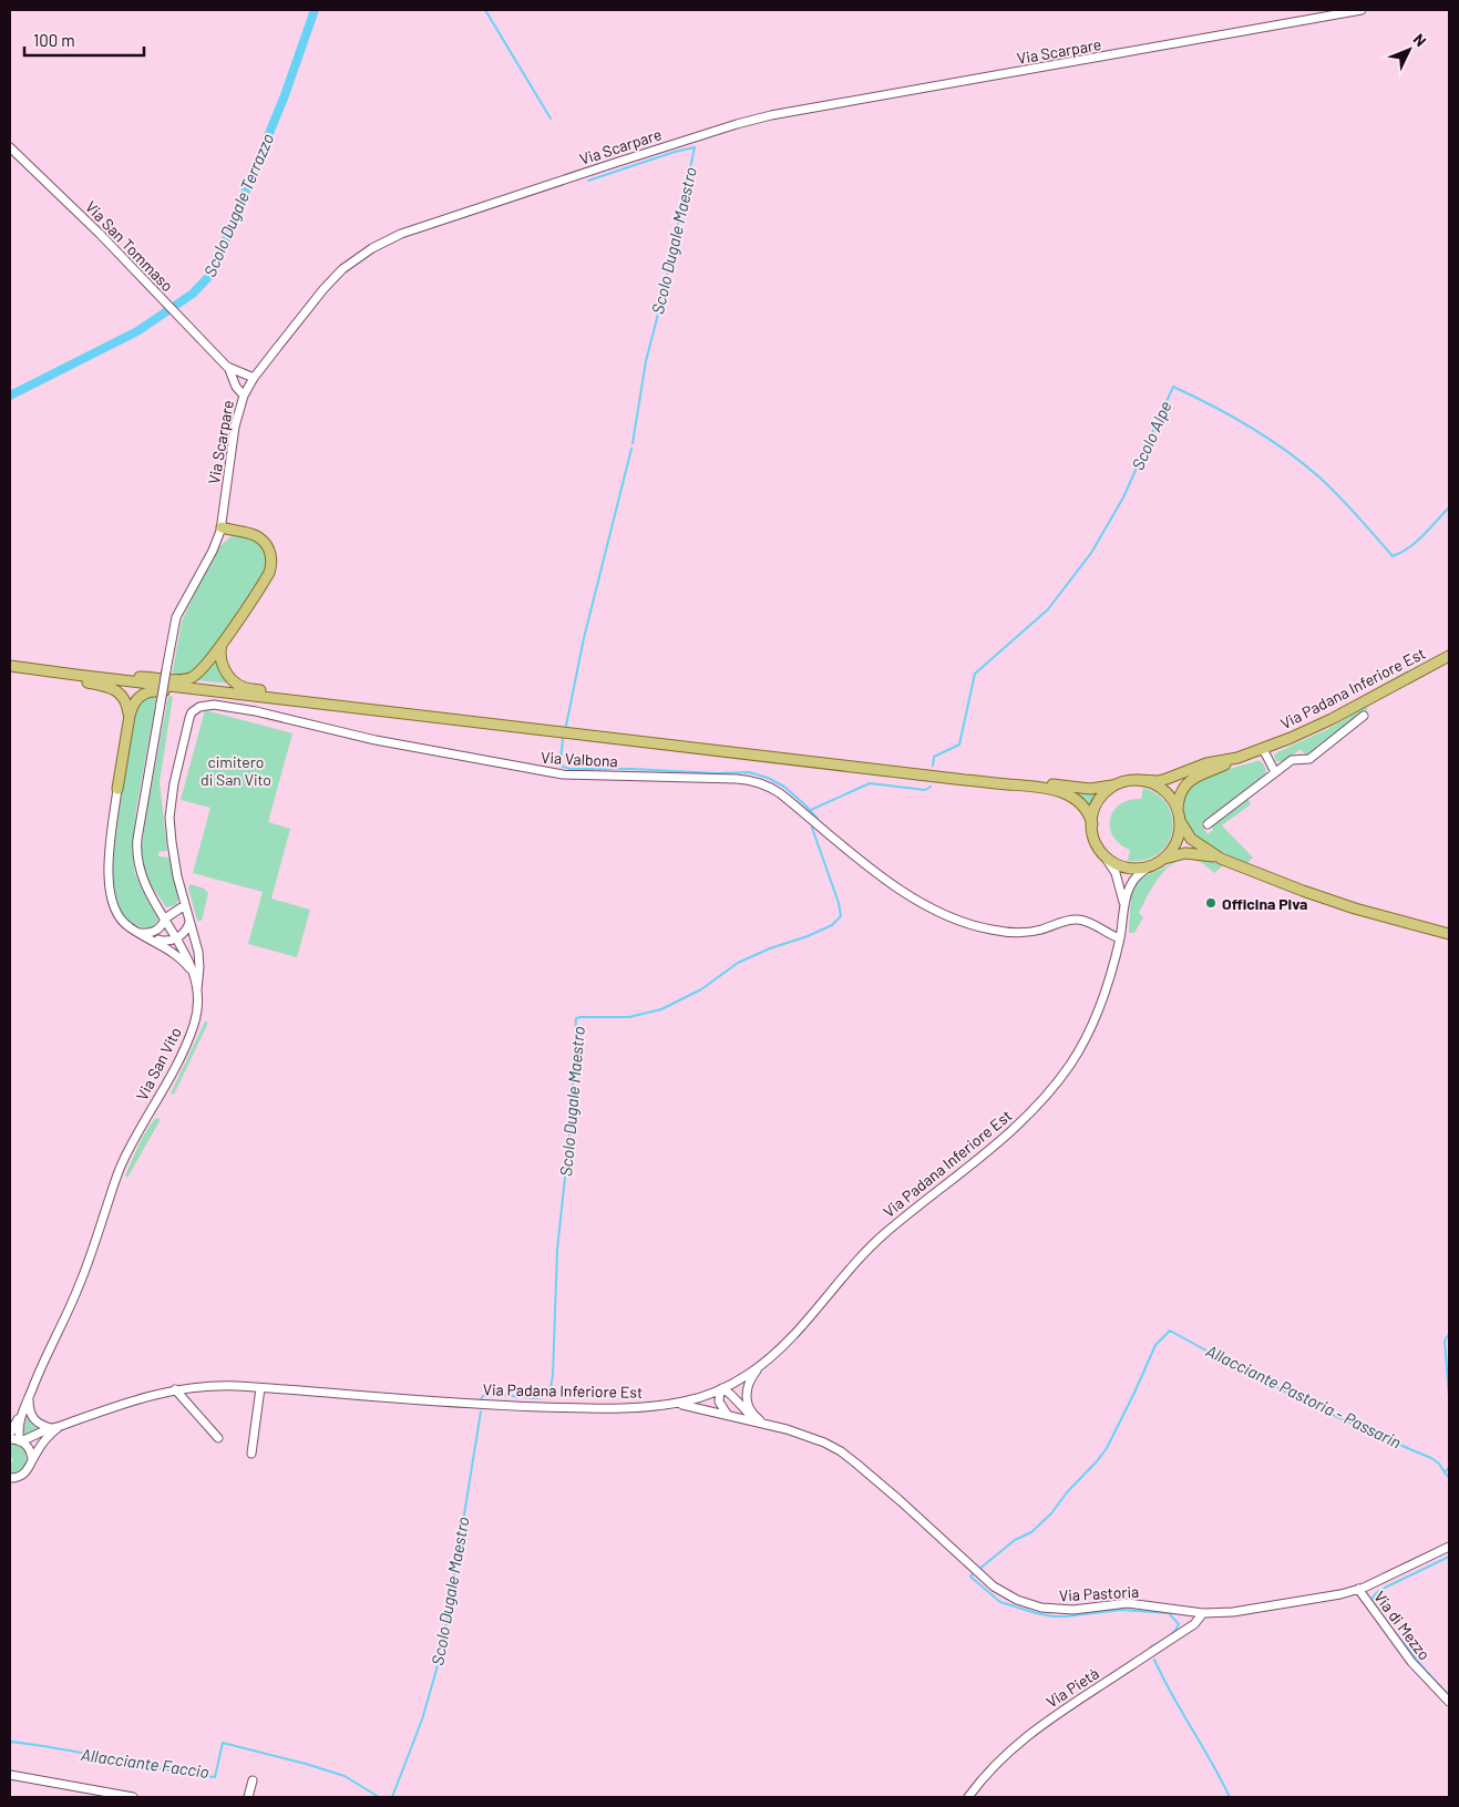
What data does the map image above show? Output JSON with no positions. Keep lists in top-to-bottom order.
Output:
{
  "streets": {
    "main road": ["Via Padana Inferiore Est"],
    "street": [
      "Via Scarpare",
      "Via San Tommaso",
      "Via Valbona",
      "Via San Vito",
      "Via Pastoria",
      "Via di Mezzo",
      "Via Pietà"
    ]
  },
  "crossings": [
    ["Via Scarpare", "Via San Tommaso"],
    ["Via Scarpare", "Via San Vito"],
    ["Via Padana Inferiore Est", "Via Valbona"],
    ["Via Padana Inferiore Est", "Via San Vito"],
    ["Via Padana Inferiore Est", "Via Pastoria"],
    ["Via Valbona", "Via San Vito"],
    ["Via Pastoria", "Via di Mezzo"],
    ["Via Pastoria", "Via Pietà"]
  ],
  "water": [
    "Scolo Dugale Terrazzo",
    "Scolo Dugale Maestro",
    "Scolo Alpe",
    "Allacciante Pastoria - Passarin",
    "Allacciante Faccio"
  ],
  "parks": ["cimitero di San Vito"],
  "places": ["Officina Piva"],
  "scale_bar": "100 m",
  "north": "top right"
}
